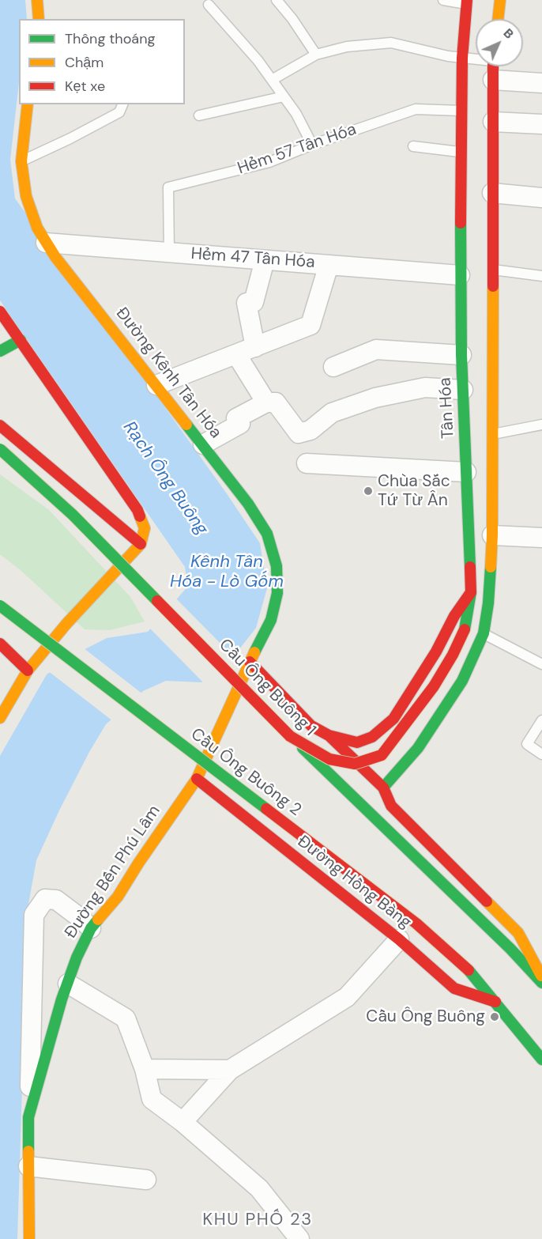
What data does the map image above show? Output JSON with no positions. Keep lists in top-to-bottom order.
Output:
{
  "streets": {
    "main road": [
      "Đường Kênh Tân Hóa",
      "Tân Hóa",
      "Cầu Ông Buông 1",
      "Cầu Ông Buông 2",
      "Đường Bến Phú Lâm",
      "Đường Hồng Bàng"
    ],
    "street": ["Hẻm 47 Tân Hóa"],
    "lane": ["Hẻm 57 Tân Hóa"]
  },
  "crossings": [
    ["Hẻm 57 Tân Hóa", "Hẻm 47 Tân Hóa"],
    ["Hẻm 57 Tân Hóa", "Tân Hóa"],
    ["Hẻm 47 Tân Hóa", "Đường Kênh Tân Hóa"],
    ["Hẻm 47 Tân Hóa", "Tân Hóa"],
    ["Đường Kênh Tân Hóa", "Đường Bến Phú Lâm"],
    ["Đường Kênh Tân Hóa", "Đường Hồng Bàng"],
    ["Tân Hóa", "Cầu Ông Buông 1"],
    ["Cầu Ông Buông 2", "Đường Hồng Bàng"],
    ["Đường Bến Phú Lâm", "Đường Hồng Bàng"]
  ],
  "districts": ["KHU PHỐ 23"],
  "water": ["Rạch Ông Buông", "Kênh Tân Hóa - Lò Gốm"],
  "places": ["Chùa Sắc Tứ Từ Ân", "Cầu Ông Buông"],
  "legend": ["Thông thoáng", "Chậm", "Kẹt xe"],
  "north": "top right"
}
